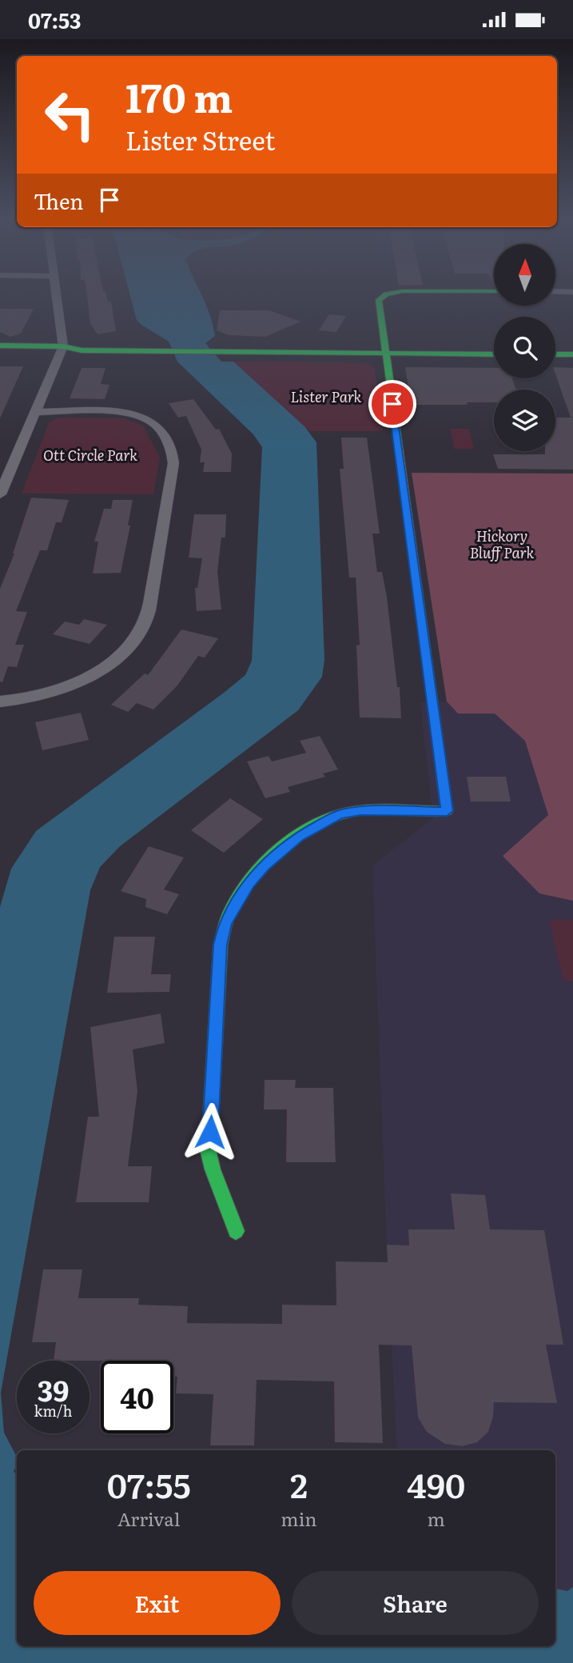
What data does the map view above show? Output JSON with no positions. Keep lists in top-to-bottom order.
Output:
{
  "parks": ["Lister Park", "Ott Circle Park", "Hickory Bluff Park"],
  "north": "top",
  "page": {
    "status": "07:53",
    "turn": ["170 m", "Lister Street"],
    "then": "Then",
    "speed": "39 km/h",
    "limit": "40",
    "eta": [
      "07:55",
      "Arrival",
      "2",
      "min",
      "490",
      "m"
    ],
    "buttons": ["Exit", "Share"]
  }
}
